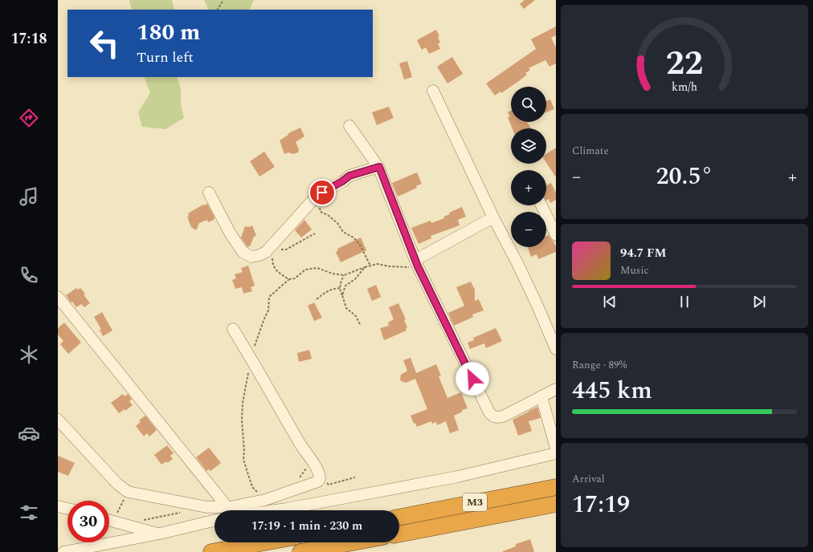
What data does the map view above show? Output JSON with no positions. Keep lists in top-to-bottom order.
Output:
{
  "streets": {
    "highway": ["M3"]
  },
  "page": {
    "tabs": "17:18",
    "turn": ["180 m", "Turn left"],
    "map_buttons": ["+", "−"],
    "tile": [
      "Climate",
      ["Range · 89%", "445 km"],
      ["Arrival", "17:19"]
    ],
    "heat": ["−", "20.5°", "+"],
    "song": ["94.7 FM", "Music"],
    "limit": "30",
    "trip": "17:19 · 1 min · 230 m",
    "gauge": ["22", "km/h"]
  }
}
